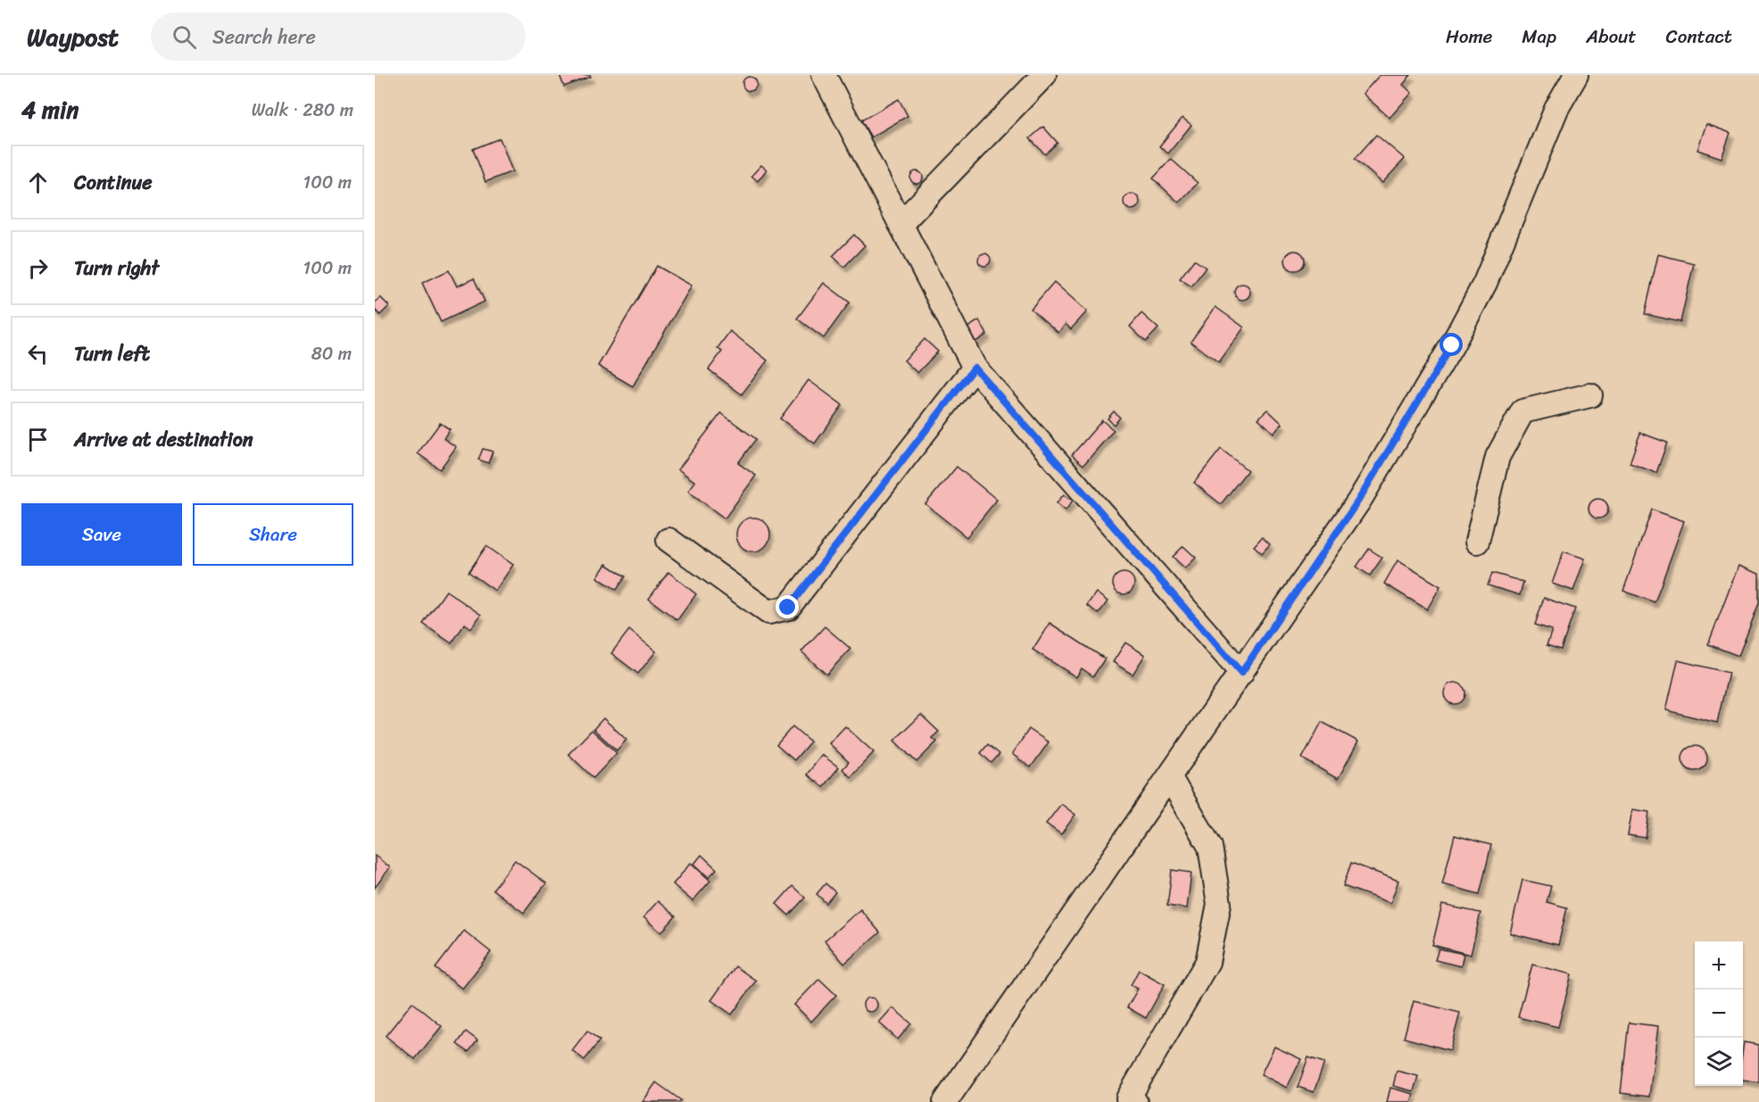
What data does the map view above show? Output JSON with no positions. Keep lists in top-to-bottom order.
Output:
{
  "page": {
    "header": "Waypost",
    "search": "Search here",
    "nav": [
      "Home",
      "Map",
      "About",
      "Contact"
    ],
    "heading": ["4 min", "Walk · 280 m"],
    "list": [
      ["Continue", "100 m"],
      ["Turn right", "100 m"],
      ["Turn left", "80 m"],
      "Arrive at destination"
    ],
    "buttons": ["Save", "Share"],
    "map_buttons": ["+", "−"]
  }
}
